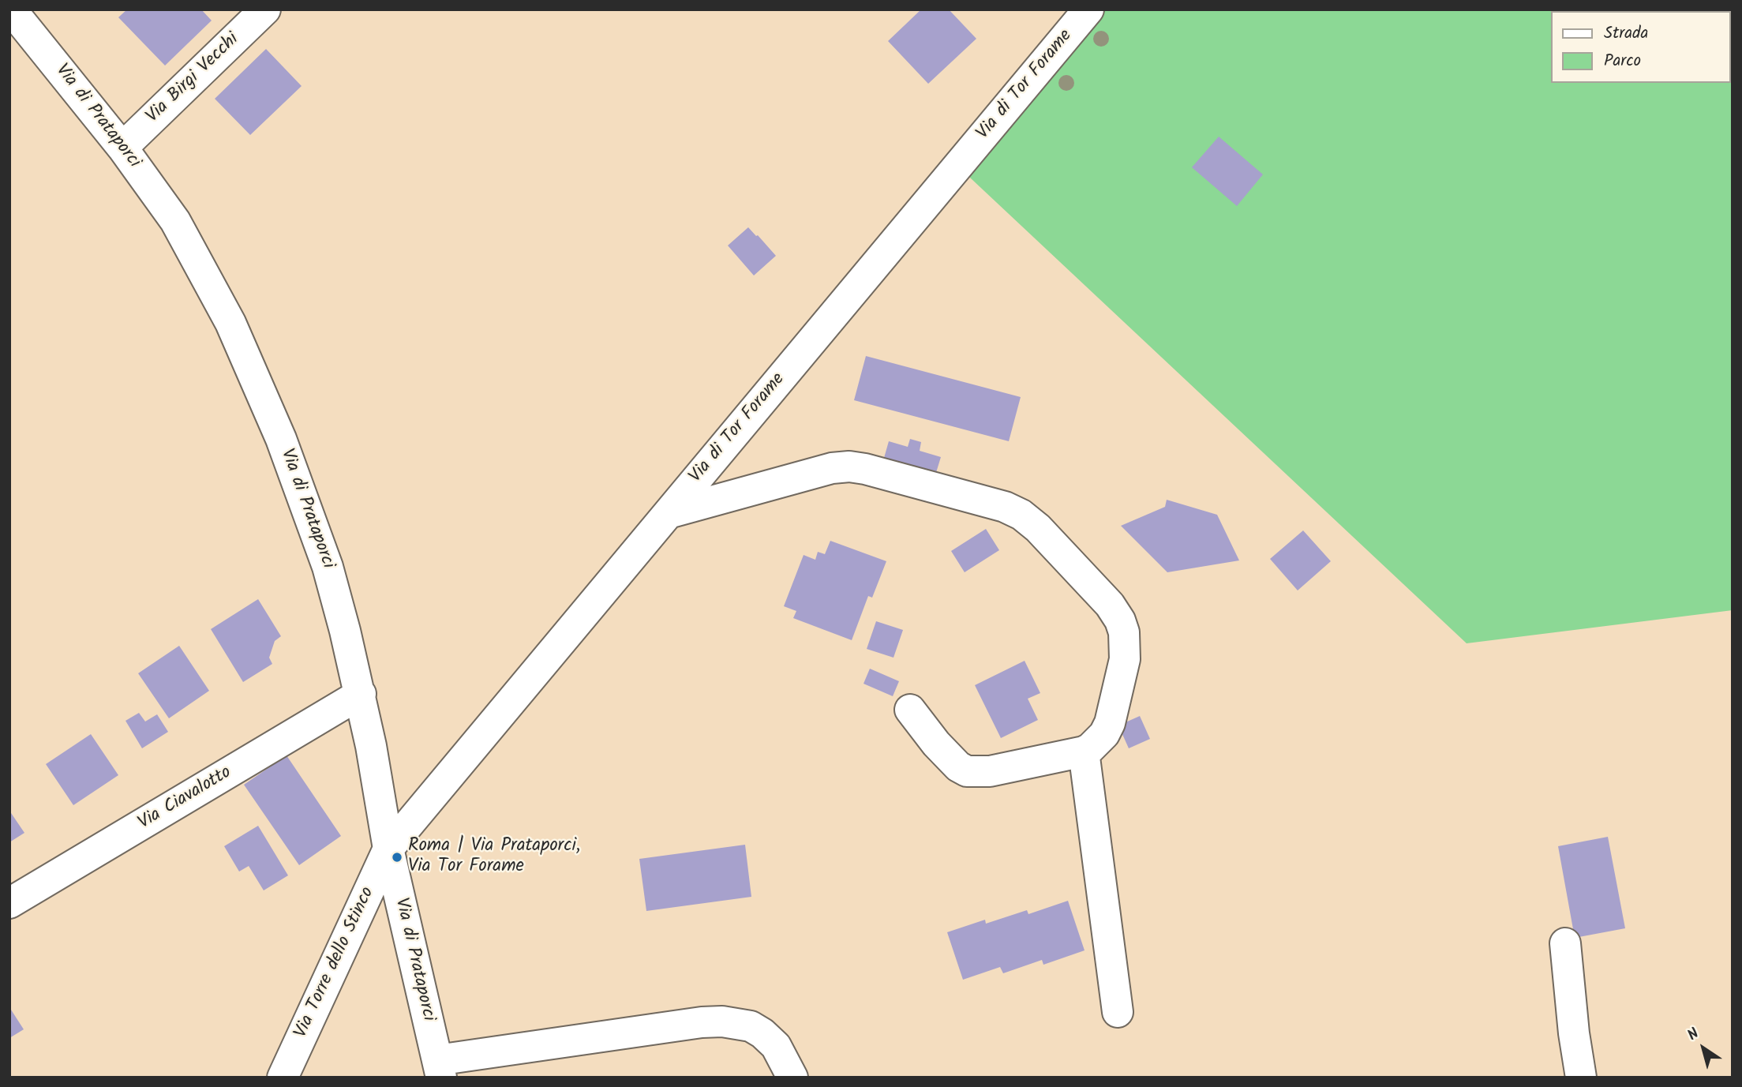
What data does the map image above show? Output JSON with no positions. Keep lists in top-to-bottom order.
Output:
{
  "streets": {
    "street": [
      "Via Birgi Vecchi",
      "Via di Tor Forame",
      "Via di Prataporci",
      "Via Ciavalotto",
      "Via Torre dello Stinco"
    ]
  },
  "crossings": [
    ["Via Birgi Vecchi", "Via di Prataporci"],
    ["Via di Tor Forame", "Via di Prataporci"],
    ["Via di Tor Forame", "Via Torre dello Stinco"],
    ["Via di Prataporci", "Via Ciavalotto"],
    ["Via di Prataporci", "Via Torre dello Stinco"]
  ],
  "places": ["Roma | Via Prataporci, Via Tor Forame"],
  "legend": ["Strada", "Parco"],
  "north": "top left"
}
